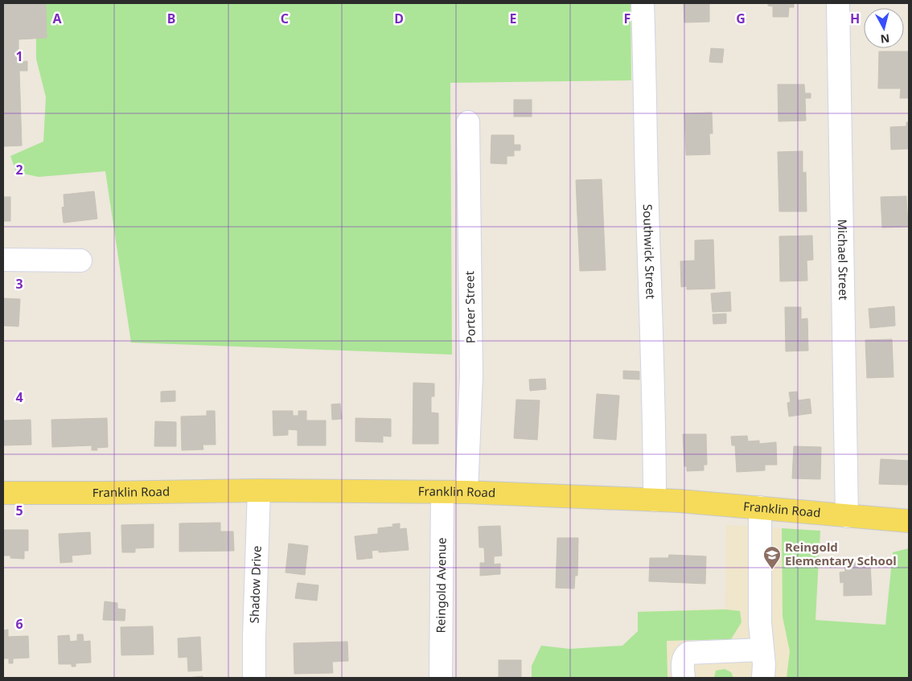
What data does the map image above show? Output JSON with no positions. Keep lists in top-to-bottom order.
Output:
{
  "streets": {
    "main road": ["Franklin Road"],
    "street": [
      "Southwick Street",
      "Michael Street",
      "Porter Street",
      "Shadow Drive",
      "Reingold Avenue"
    ]
  },
  "crossings": [
    ["Southwick Street", "Franklin Road"],
    ["Michael Street", "Franklin Road"],
    ["Porter Street", "Franklin Road"],
    ["Franklin Road", "Shadow Drive"],
    ["Franklin Road", "Reingold Avenue"]
  ],
  "places": {
    "school or university": ["Reingold Elementary School"]
  },
  "north": "bottom",
  "grid": {
    "columns": [
      "A",
      "B",
      "C",
      "D",
      "E",
      "F",
      "G",
      "H"
    ],
    "rows": [
      "1",
      "2",
      "3",
      "4",
      "5",
      "6"
    ]
  }
}
